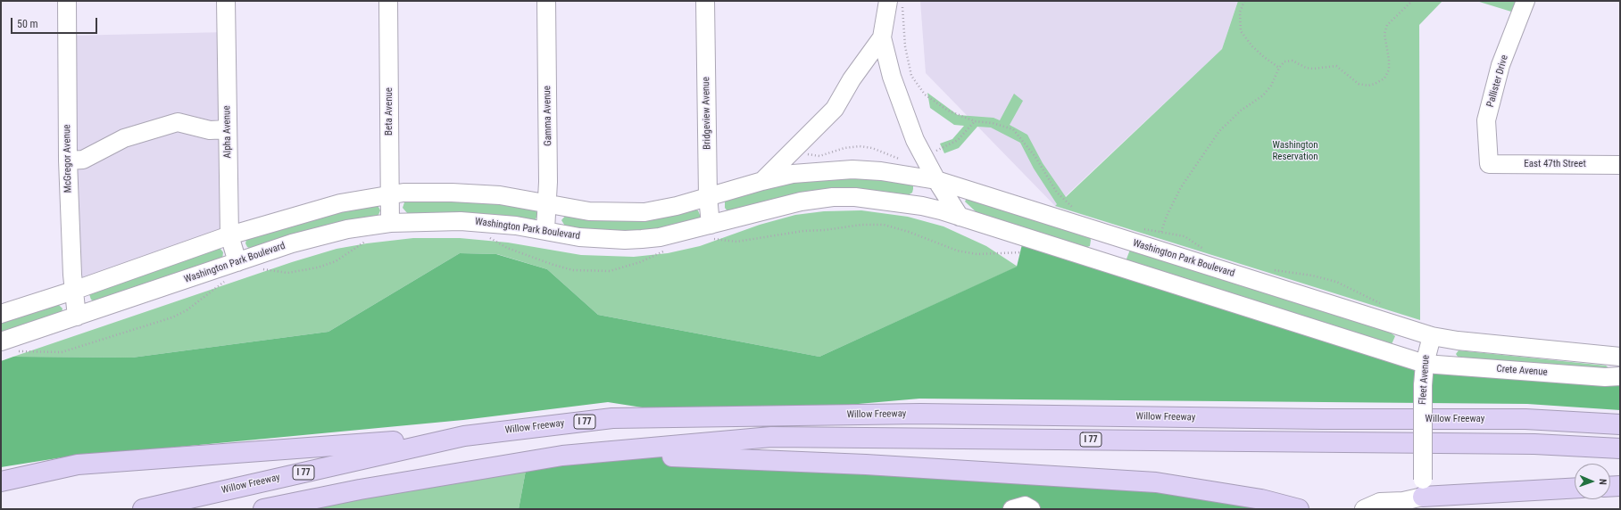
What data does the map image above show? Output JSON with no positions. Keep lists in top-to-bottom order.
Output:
{
  "streets": {
    "highway": ["Willow Freeway", "I 77"],
    "street": [
      "Pallister Drive",
      "Beta Avenue",
      "Bridgeview Avenue",
      "Gamma Avenue",
      "Alpha Avenue",
      "McGregor Avenue",
      "East 47th Street",
      "Washington Park Boulevard",
      "Crete Avenue",
      "Fleet Avenue"
    ]
  },
  "crossings": [
    ["Pallister Drive", "East 47th Street"],
    ["Beta Avenue", "Washington Park Boulevard"],
    ["Bridgeview Avenue", "Washington Park Boulevard"],
    ["Gamma Avenue", "Washington Park Boulevard"],
    ["Alpha Avenue", "Washington Park Boulevard"],
    ["McGregor Avenue", "Washington Park Boulevard"],
    ["Washington Park Boulevard", "Crete Avenue"],
    ["Washington Park Boulevard", "Fleet Avenue"],
    ["Crete Avenue", "Fleet Avenue"]
  ],
  "parks": ["Washington Reservation"],
  "scale_bar": "50 m",
  "north": "right"
}
